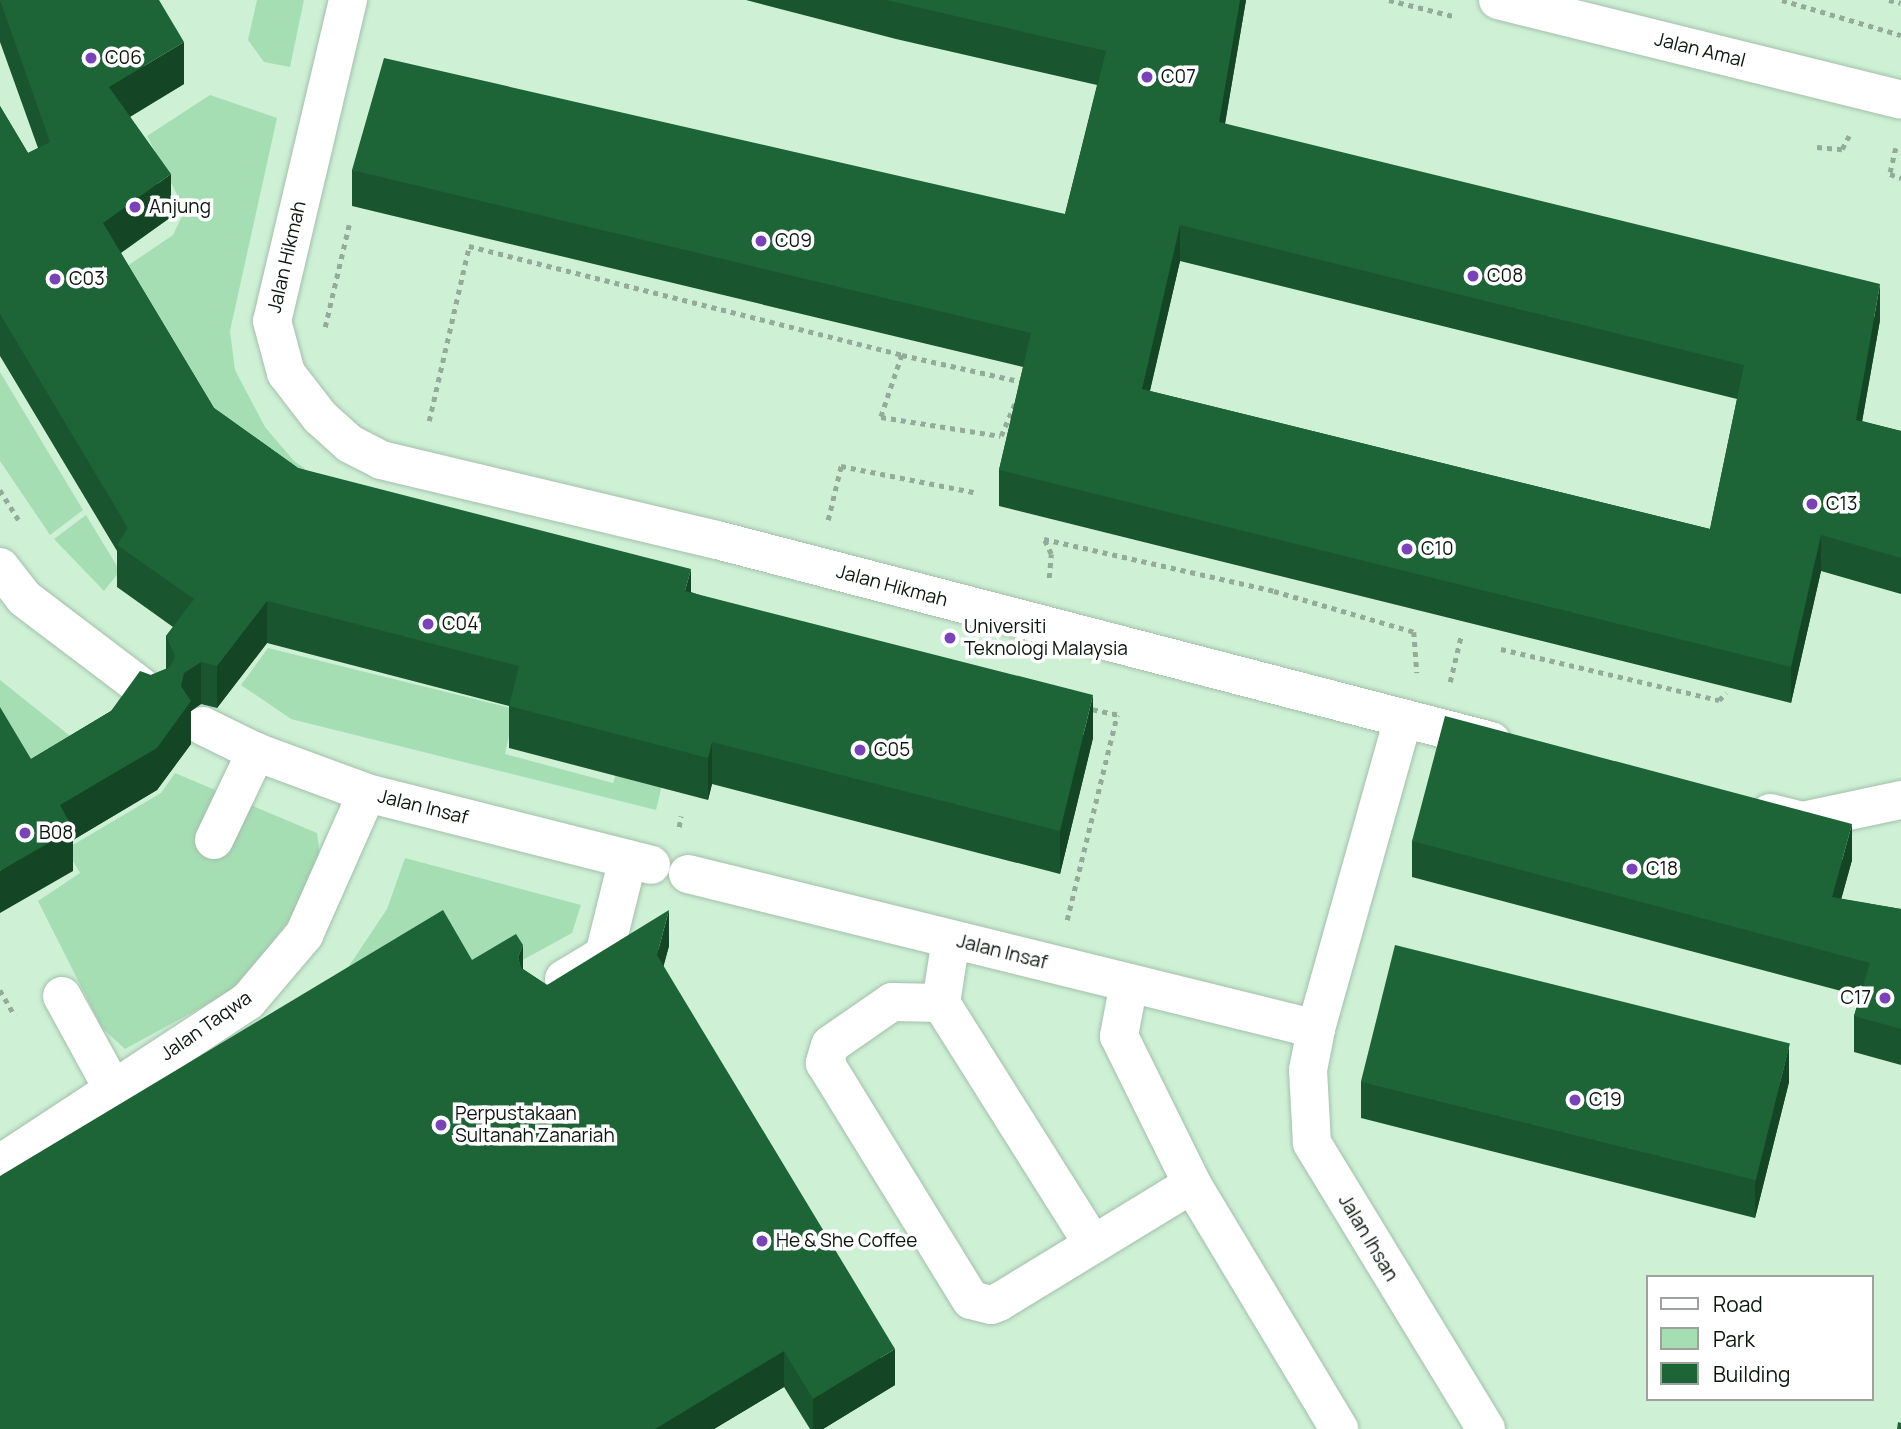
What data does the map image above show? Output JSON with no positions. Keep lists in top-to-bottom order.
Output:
{
  "streets": {
    "street": [
      "Jalan Amal",
      "Jalan Hikmah",
      "Jalan Insaf",
      "Jalan Taqwa",
      "Jalan Ihsan"
    ]
  },
  "crossings": [
    ["Jalan Hikmah", "Jalan Ihsan"],
    ["Jalan Insaf", "Jalan Taqwa"],
    ["Jalan Insaf", "Jalan Ihsan"]
  ],
  "places": [
    "C06",
    "C07",
    "Anjung",
    "C09",
    "C08",
    "C03",
    "C13",
    "C10",
    "C04",
    "Universiti Teknologi Malaysia",
    "C05",
    "B08",
    "C18",
    "C17",
    "C19",
    "Perpustakaan Sultanah Zanariah",
    "He & She Coffee"
  ],
  "legend": ["Road", "Park", "Building"]
}
